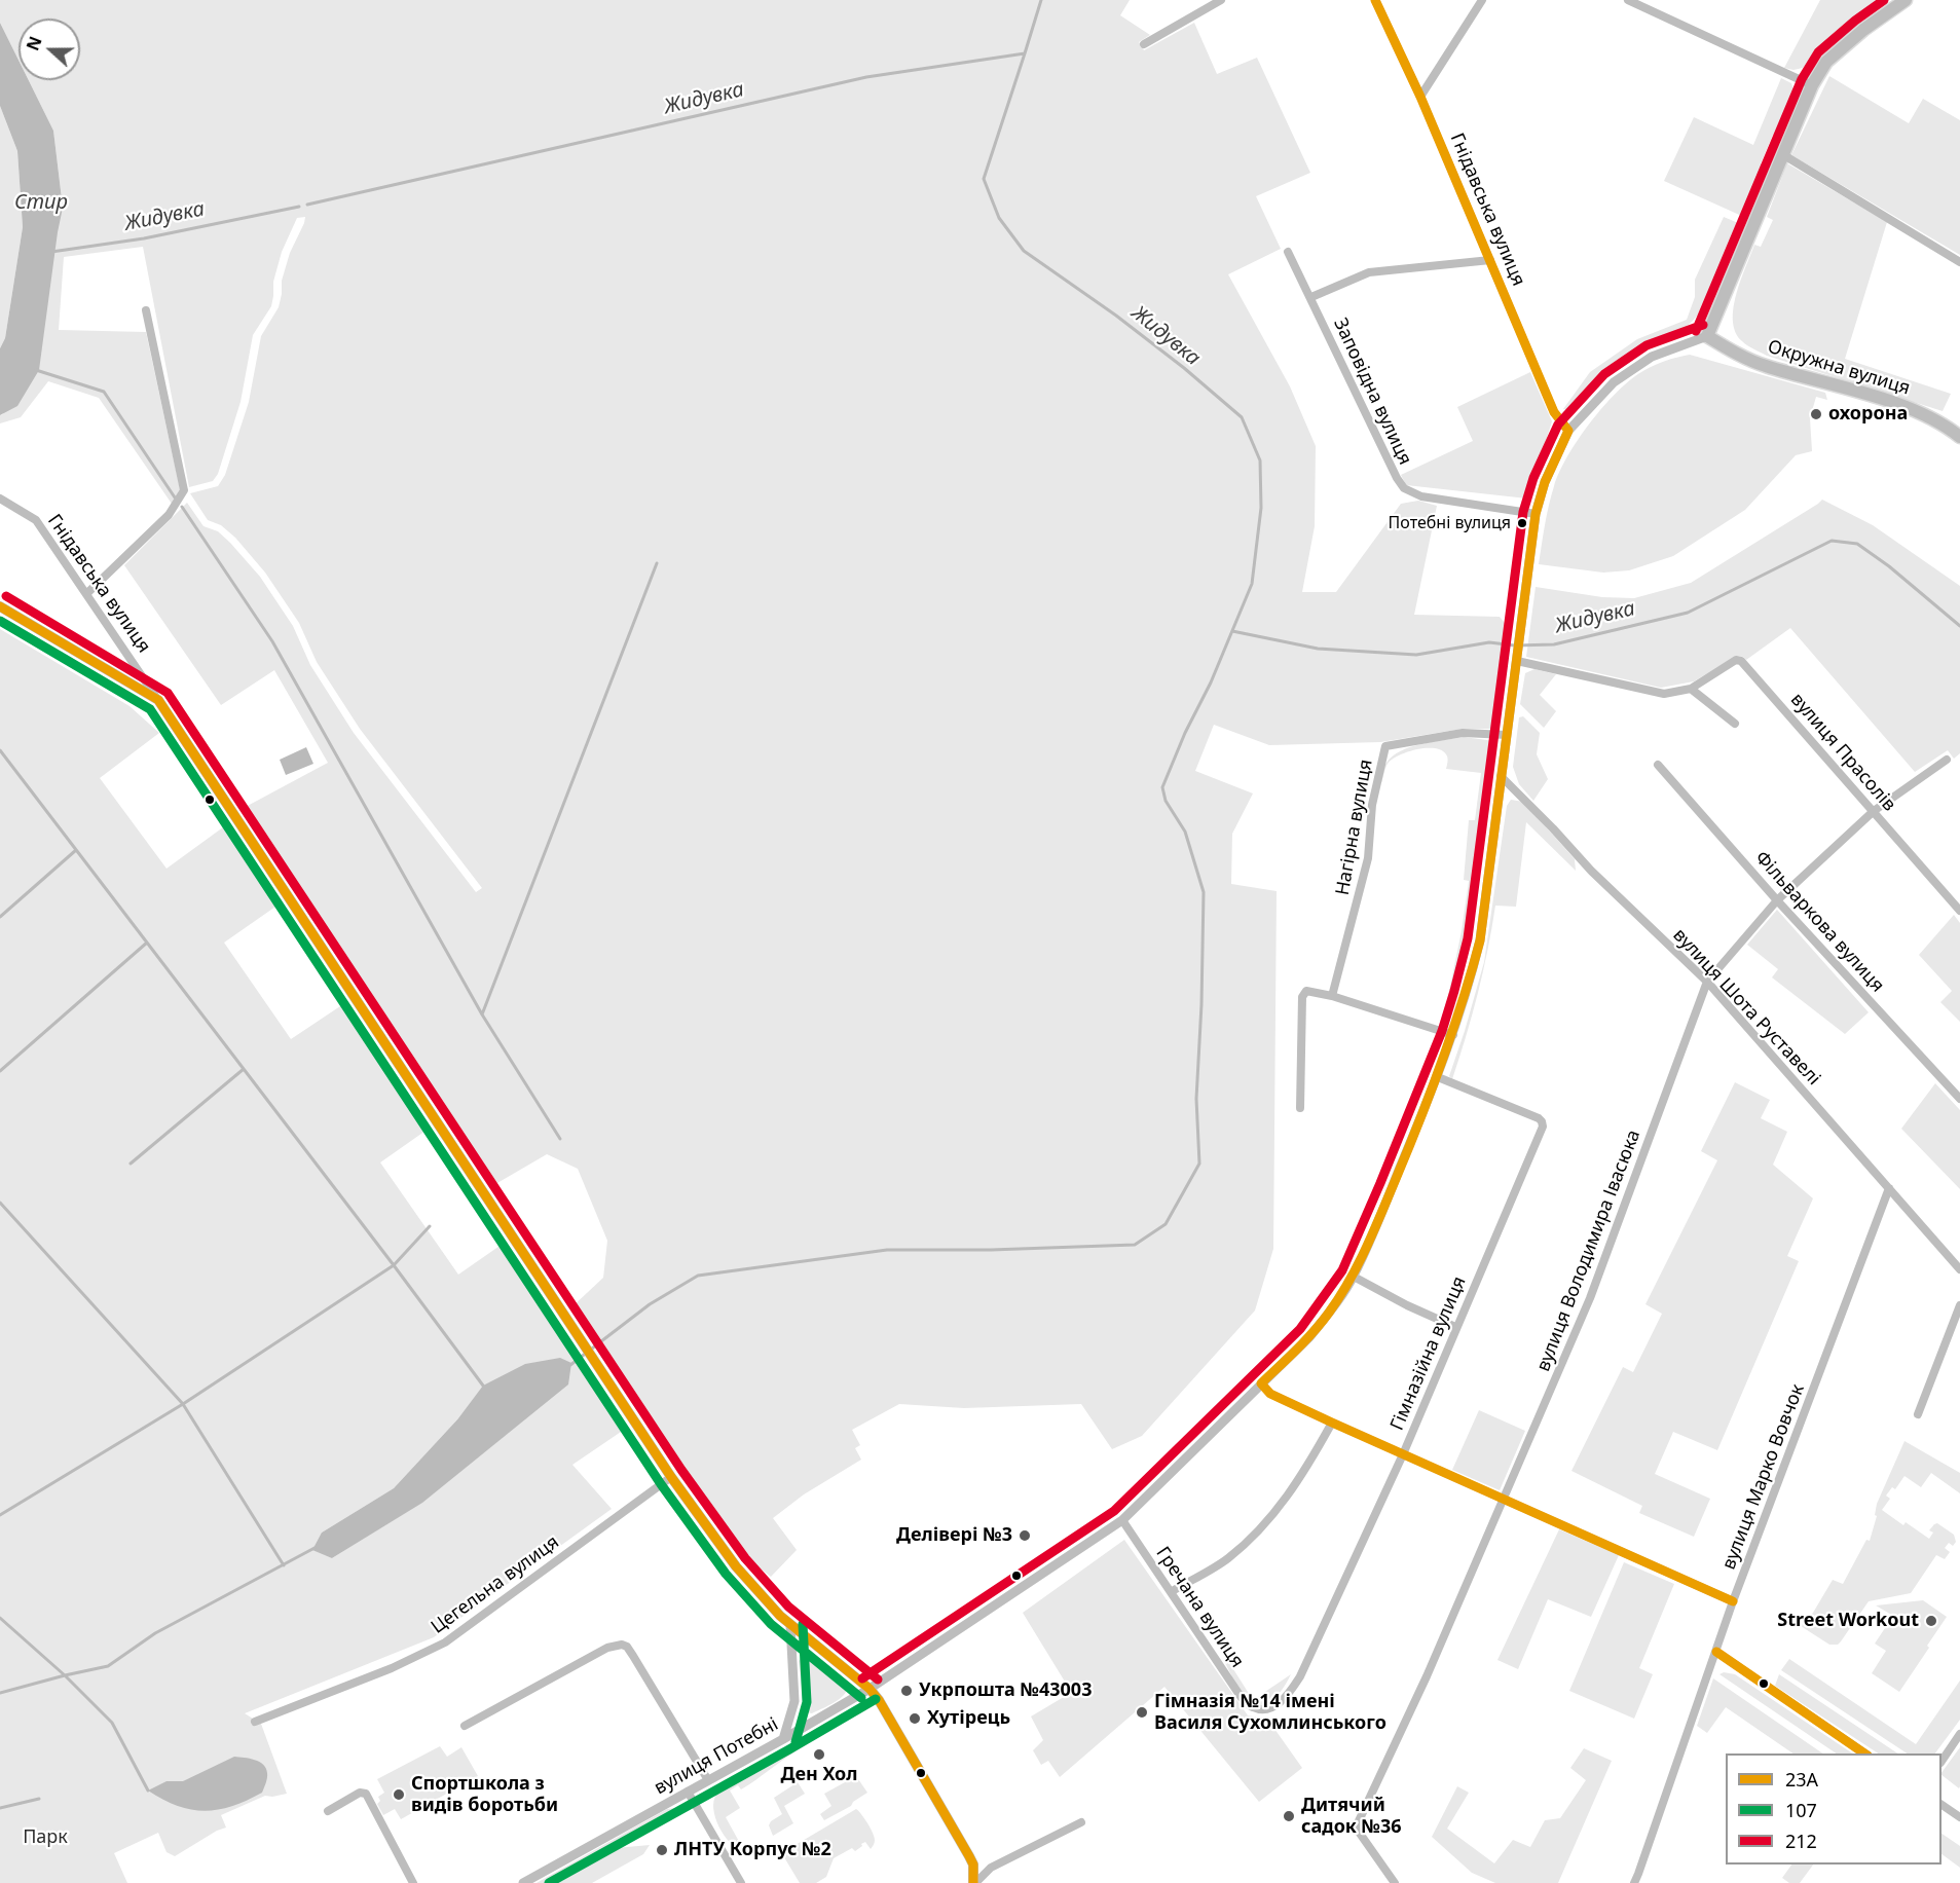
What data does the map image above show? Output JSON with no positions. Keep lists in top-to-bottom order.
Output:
{
  "streets": {
    "main road": ["Гнідавська вулиця", "Окружна вулиця"],
    "street": [
      "Заповідна вулиця",
      "вулиця Прасолів",
      "Нагірна вулиця",
      "Фільваркова вулиця",
      "вулиця Шота Руставелі",
      "вулиця Володимира Івасюка",
      "Гімназійна вулиця",
      "вулиця Марко Вовчок",
      "Цегельна вулиця",
      "Гречана вулиця",
      "вулиця Потебні"
    ]
  },
  "crossings": [
    ["Гнідавська вулиця", "Цегельна вулиця"],
    ["Гнідавська вулиця", "вулиця Потебні"],
    ["Окружна вулиця", "вулиця Потебні"],
    ["Заповідна вулиця", "вулиця Потебні"],
    ["вулиця Прасолів", "вулиця Володимира Івасюка"],
    ["Нагірна вулиця", "вулиця Потебні"],
    ["Фільваркова вулиця", "вулиця Володимира Івасюка"],
    ["вулиця Шота Руставелі", "вулиця Володимира Івасюка"],
    ["вулиця Шота Руставелі", "вулиця Марко Вовчок"],
    ["вулиця Шота Руставелі", "вулиця Потебні"],
    ["Гімназійна вулиця", "Гречана вулиця"],
    ["Гімназійна вулиця", "вулиця Потебні"],
    ["Гречана вулиця", "вулиця Потебні"]
  ],
  "water": ["Жидувка", "Стир"],
  "parks": ["Парк"],
  "places": [
    "охорона",
    "Потебні вулиця",
    "Делівері №3",
    "Street Workout",
    "Укрпошта №43003",
    "Гімназія №14 імені Василя Сухомлинського",
    "Хутірець",
    "Ден Хол",
    "Спортшкола з видів боротьби",
    "Дитячий садок №36",
    "ЛНТУ Корпус №2"
  ],
  "lines": ["transit line 23А", "transit line 212", "transit line 107"],
  "legend": ["23А", "107", "212"],
  "north": "left"
}
